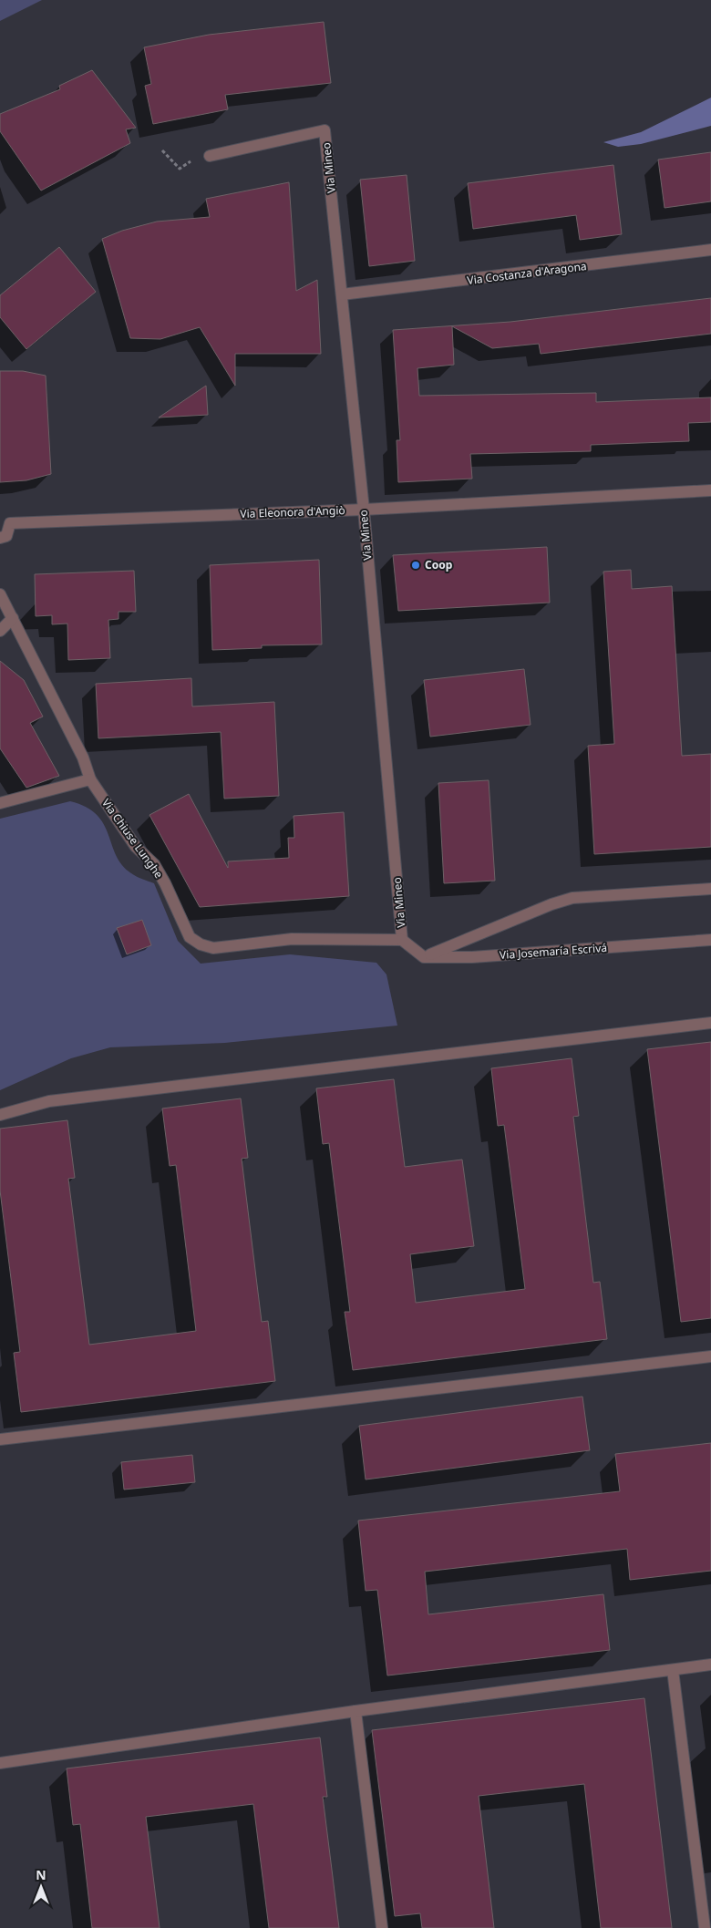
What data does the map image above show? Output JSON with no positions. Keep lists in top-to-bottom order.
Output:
{
  "streets": {
    "street": [
      "Via Mineo",
      "Via Costanza d'Aragona",
      "Via Eleonora d'Angiò",
      "Via Chiuse Lunghe",
      "Via Josemaría Escrivá"
    ]
  },
  "crossings": [
    ["Via Mineo", "Via Costanza d'Aragona"],
    ["Via Mineo", "Via Eleonora d'Angiò"],
    ["Via Mineo", "Via Chiuse Lunghe"]
  ],
  "places": ["Coop"],
  "north": "top"
}
